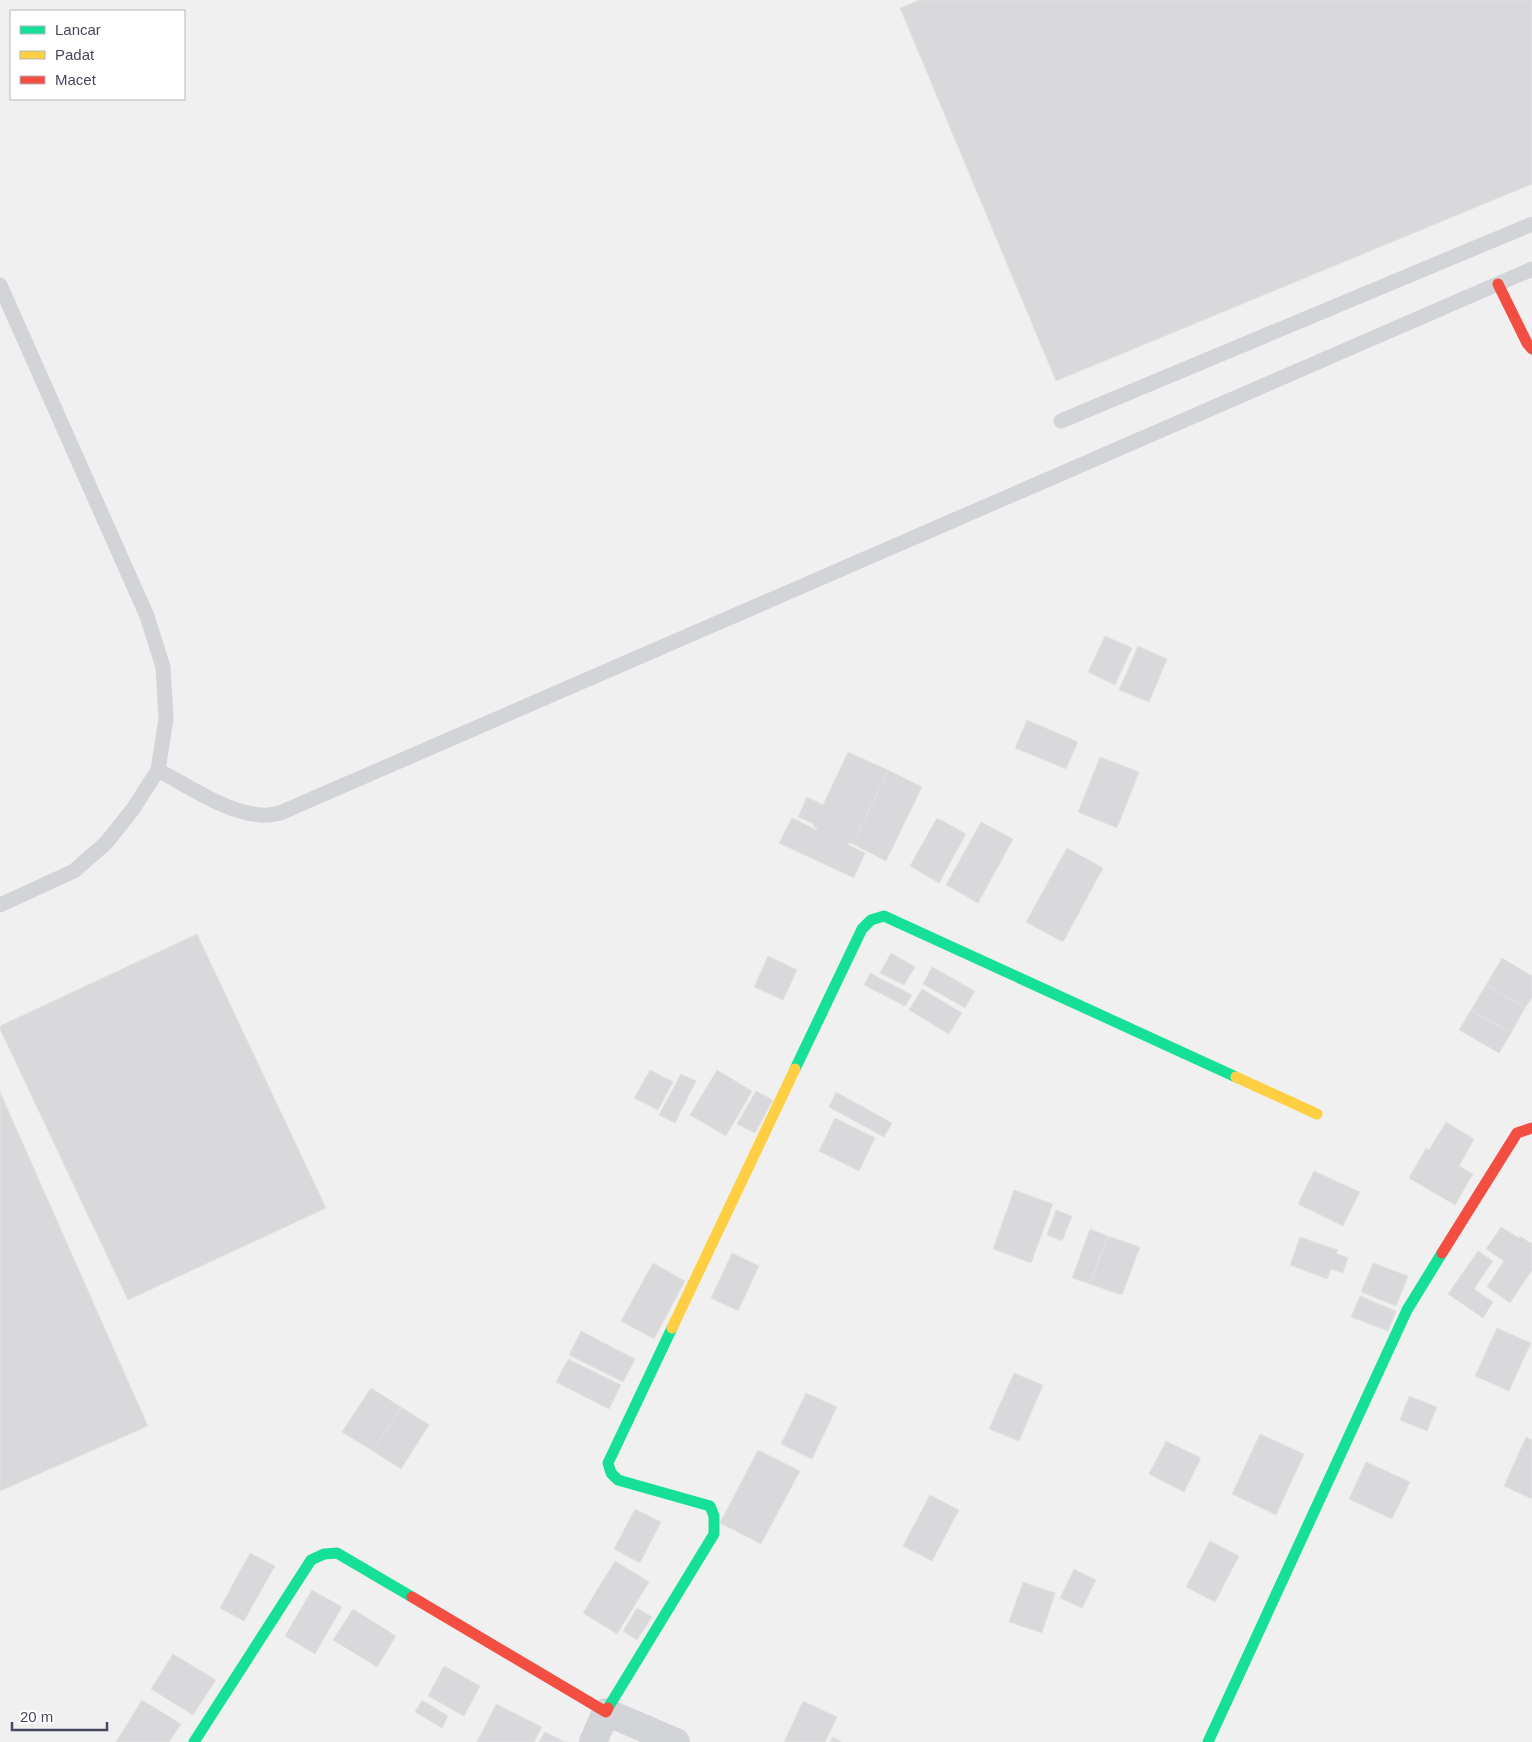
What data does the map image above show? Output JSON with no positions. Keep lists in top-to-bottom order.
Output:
{
  "legend": ["Lancar", "Padat", "Macet"],
  "scale_bar": "20 m"
}
